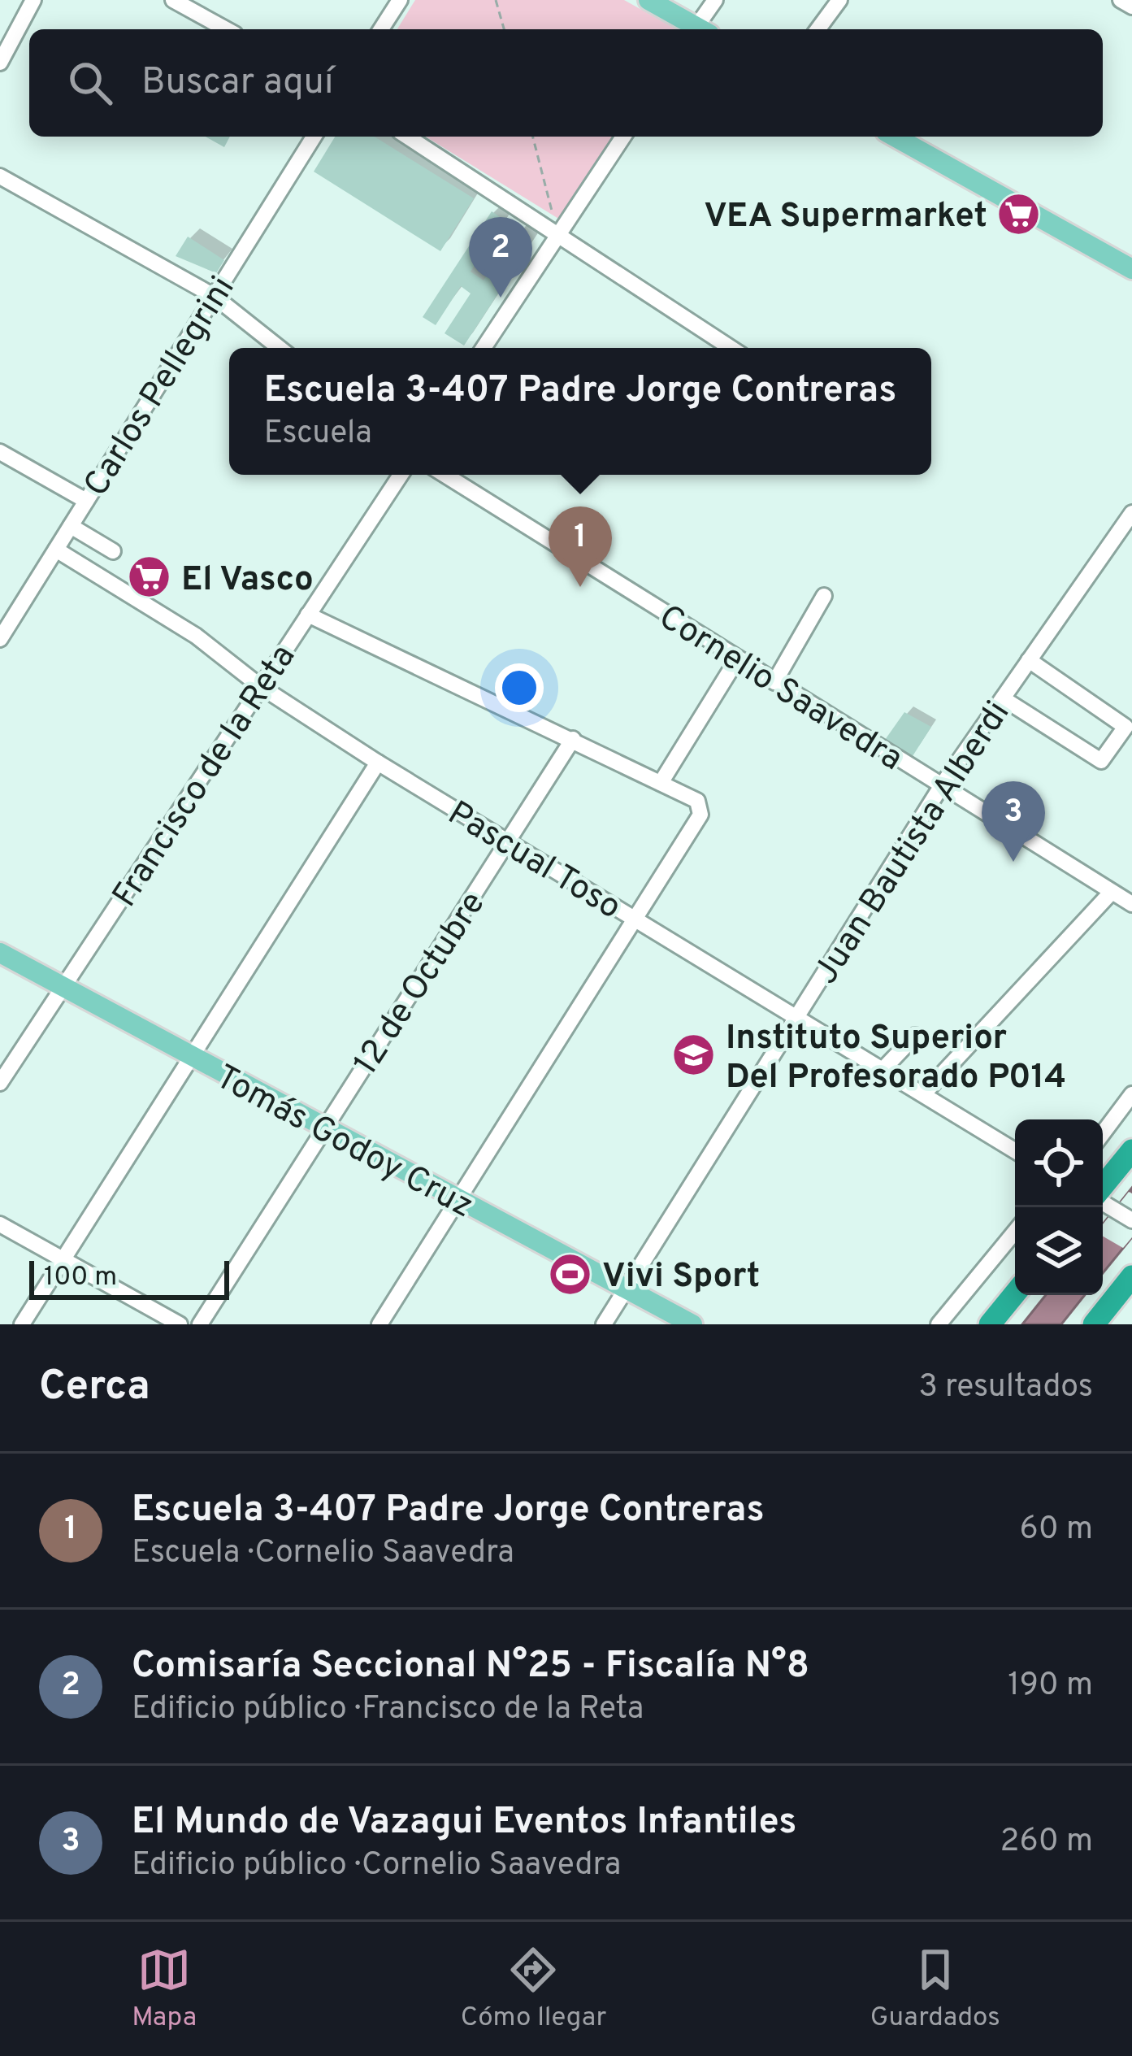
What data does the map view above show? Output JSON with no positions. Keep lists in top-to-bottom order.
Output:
{
  "streets": {
    "main road": ["Tomás Godoy Cruz"],
    "street": [
      "Carlos Pellegrini",
      "Cornelio Saavedra",
      "Francisco de la Reta",
      "Juan Bautista Alberdi",
      "Pascual Toso",
      "12 de Octubre"
    ]
  },
  "crossings": [
    ["Carlos Pellegrini", "Pascual Toso"],
    ["Cornelio Saavedra", "Juan Bautista Alberdi"],
    ["Francisco de la Reta", "Pascual Toso"],
    ["Francisco de la Reta", "Tomás Godoy Cruz"],
    ["Juan Bautista Alberdi", "Pascual Toso"],
    ["Juan Bautista Alberdi", "Tomás Godoy Cruz"],
    ["Pascual Toso", "12 de Octubre"],
    ["12 de Octubre", "Tomás Godoy Cruz"]
  ],
  "places": {
    "supermarket": ["VEA Supermarket", "El Vasco"],
    "school or university": ["Instituto Superior Del Profesorado P014"],
    "sports": ["Vivi Sport"]
  },
  "scale_bar": "100 m",
  "page": {
    "search": "Buscar aquí",
    "pins": ["2", "1", "3"],
    "popup": ["Escuela 3-407 Padre Jorge Contreras", "Escuela"],
    "scale": "100 m",
    "heading": ["Cerca", "3 resultados"],
    "list": [
      {
        "mark": "1",
        "name": "Escuela 3-407 Padre Jorge Contreras",
        "note": "Escuela · Cornelio Saavedra",
        "value": "60 m"
      },
      {
        "mark": "2",
        "name": "Comisaría Seccional N°25 - Fiscalía N°8",
        "note": "Edificio público · Francisco de la Reta",
        "value": "190 m"
      },
      {
        "mark": "3",
        "name": "El Mundo de Vazagui Eventos Infantiles",
        "note": "Edificio público · Cornelio Saavedra",
        "value": "260 m"
      }
    ],
    "nav": ["Mapa", "Cómo llegar", "Guardados"]
  }
}
